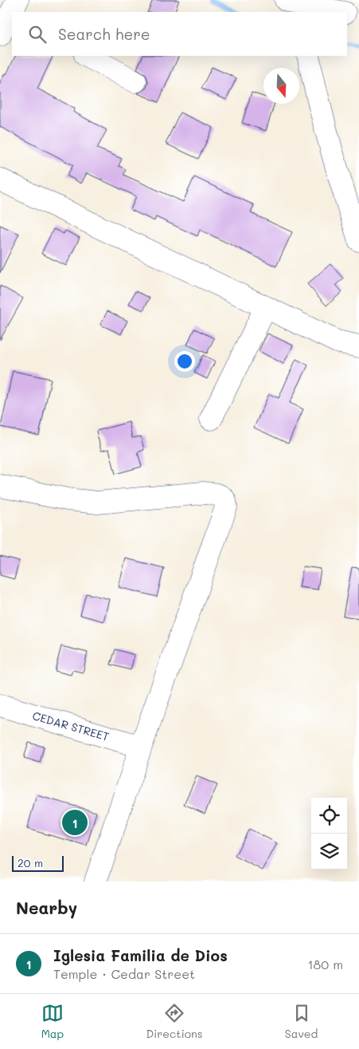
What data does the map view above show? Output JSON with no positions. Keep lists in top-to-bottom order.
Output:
{
  "streets": {
    "main road": ["CEDAR STREET"]
  },
  "scale_bar": "20 m",
  "north": "bottom",
  "page": {
    "search": "Search here",
    "pins": "1",
    "scale": "20 m",
    "heading": "Nearby",
    "list": [
      {
        "mark": "1",
        "name": "Iglesia Familia de Dios",
        "note": "Temple · Cedar Street",
        "value": "180 m"
      }
    ],
    "nav": ["Map", "Directions", "Saved"]
  }
}
